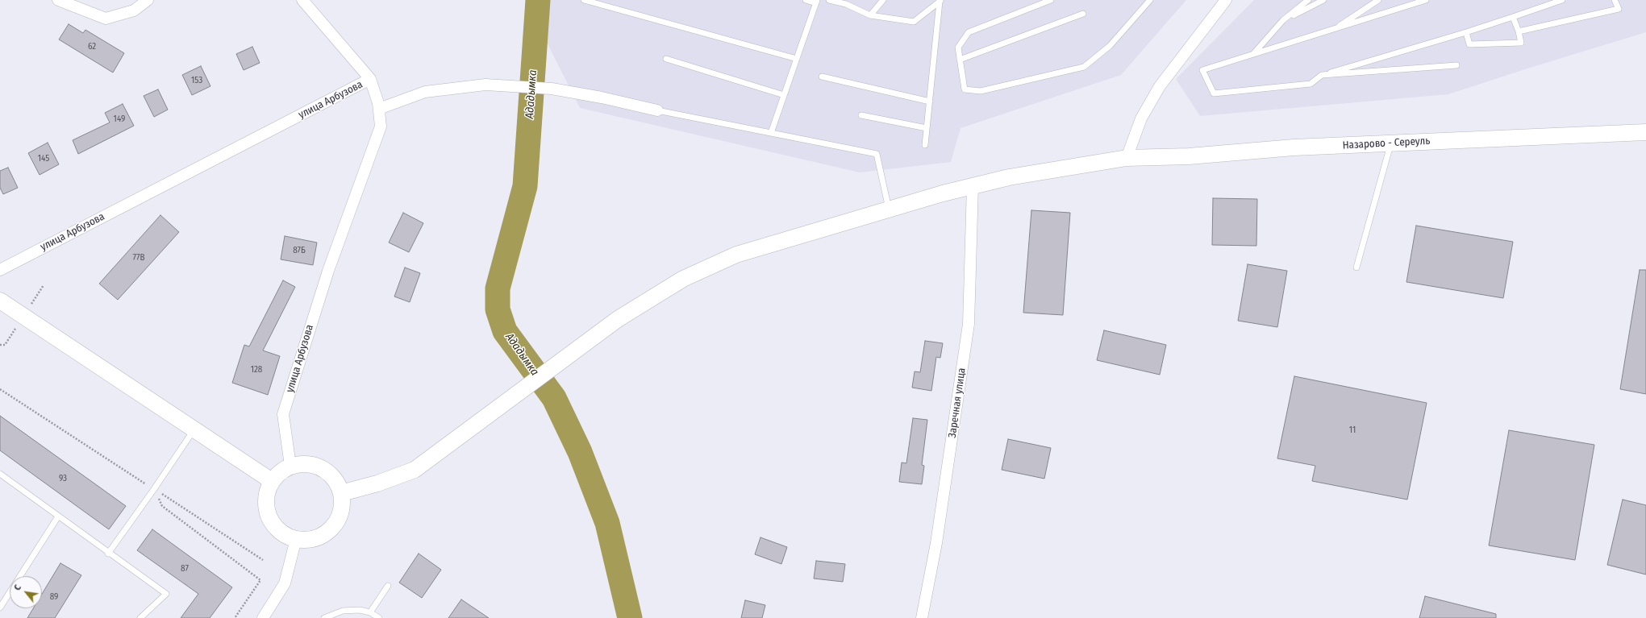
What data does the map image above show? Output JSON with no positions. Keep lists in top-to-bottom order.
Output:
{
  "streets": {
    "street": ["улица Арбузова", "Назарово - Сереуль", "Заречная улица"]
  },
  "crossings": [
    ["улица Арбузова", "Назарово - Сереуль"],
    ["Назарово - Сереуль", "Заречная улица"]
  ],
  "water": ["Ададымка"],
  "house_numbers": [
    "62",
    "153",
    "149",
    "145",
    "87Б",
    "77В",
    "128",
    "11",
    "93",
    "87",
    "89"
  ],
  "north": "top left"
}
